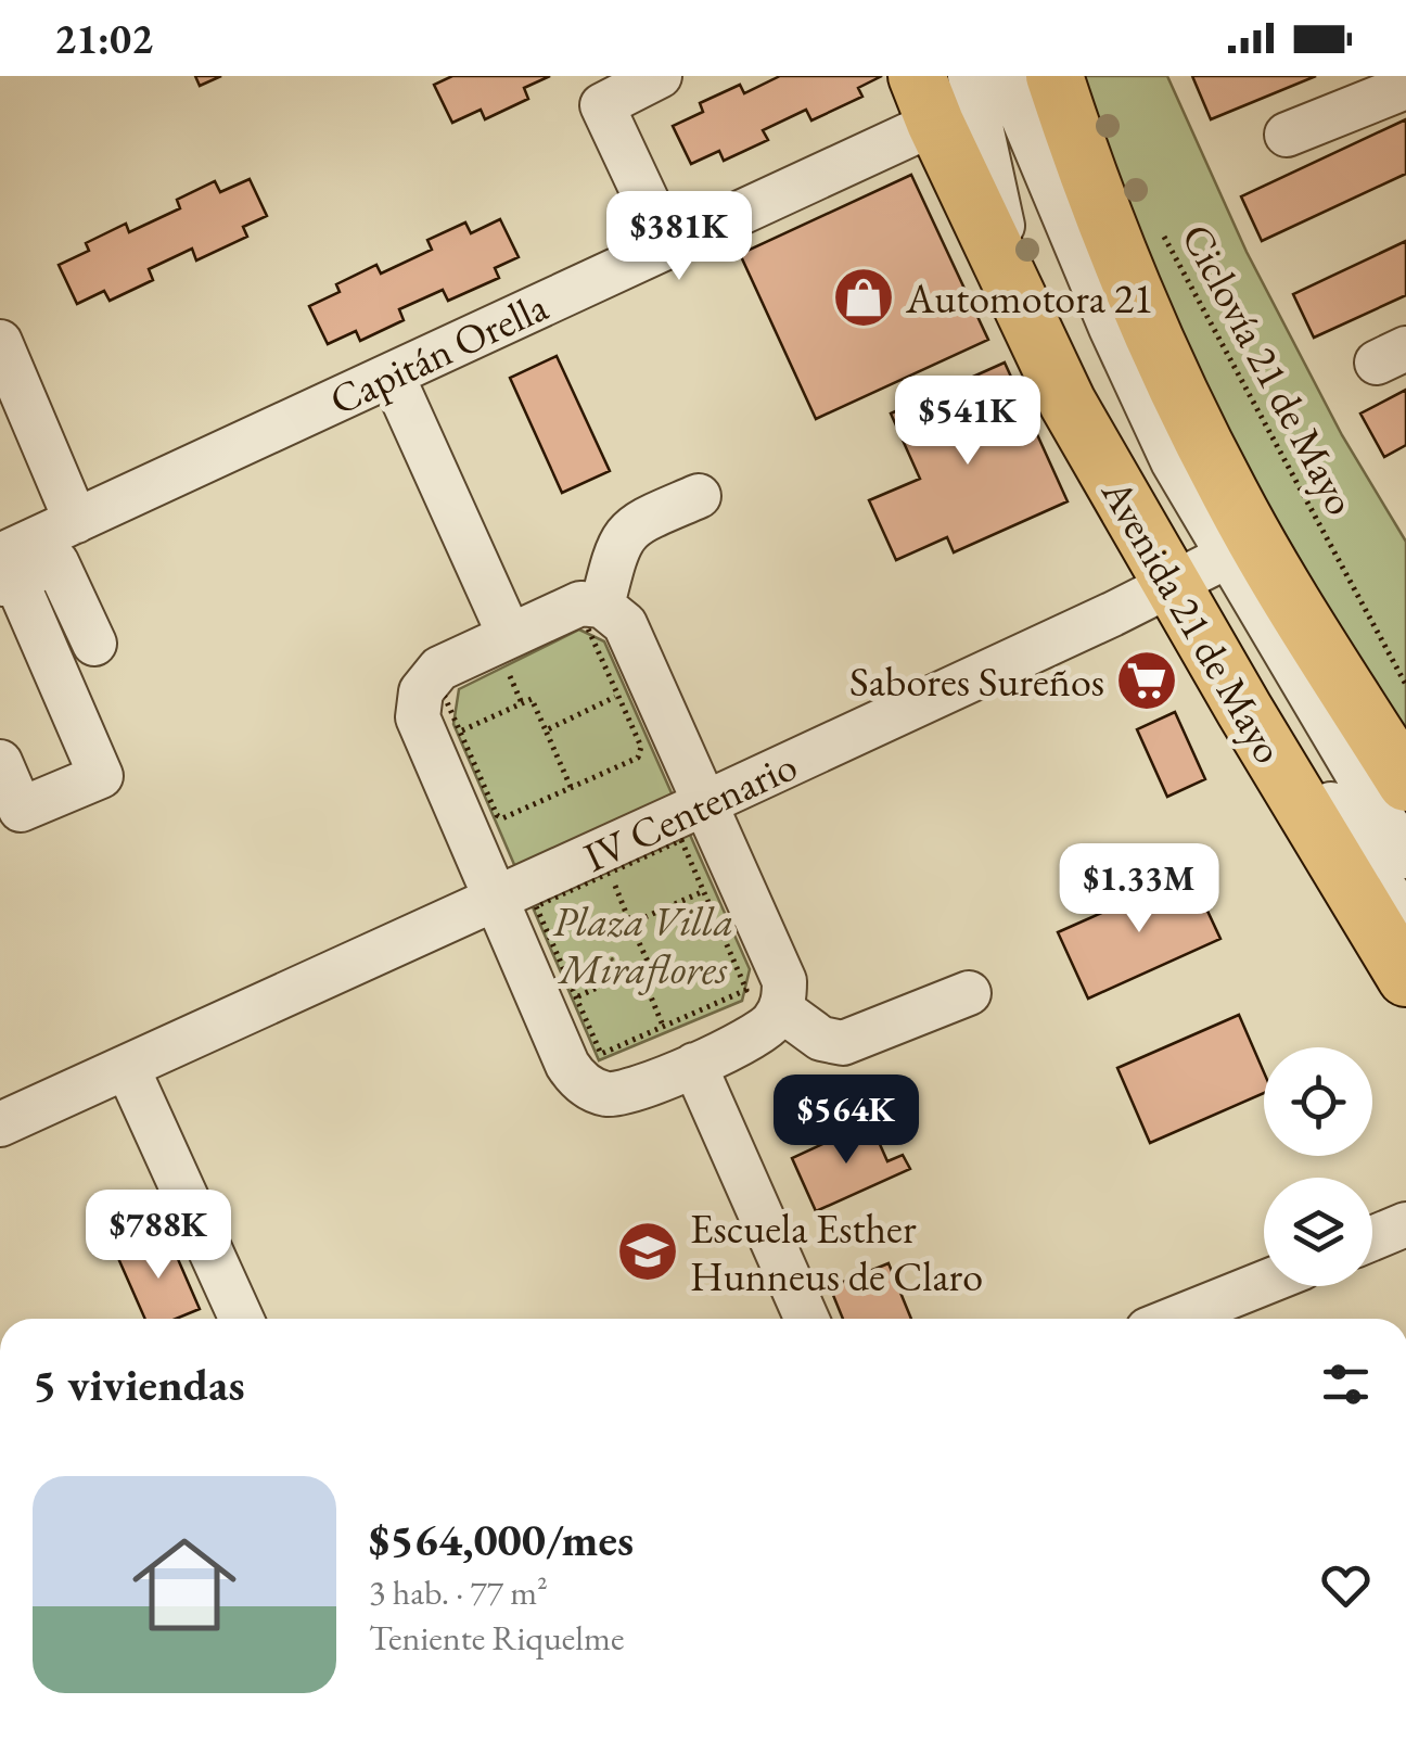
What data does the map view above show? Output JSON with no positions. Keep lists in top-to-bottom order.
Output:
{
  "streets": {
    "main road": ["Avenida 21 de Mayo"],
    "street": ["Capitán Orella", "IV Centenario"],
    "path": ["Ciclovía 21 de Mayo"]
  },
  "crossings": [
    ["Capitán Orella", "Avenida 21 de Mayo"],
    ["Avenida 21 de Mayo", "IV Centenario"]
  ],
  "parks": ["Plaza Villa Miraflores"],
  "places": {
    "shop": ["Automotora 21"],
    "supermarket": ["Sabores Sureños"],
    "school or university": ["Escuela Esther Hunneus de Claro"]
  },
  "page": {
    "status": "21:02",
    "price": [
      "$381K",
      "$541K",
      "$1.33M",
      "$564K",
      "$788K"
    ],
    "heading": "5 viviendas",
    "list": [
      {
        "name": "$564,000/mes",
        "note": "3 hab. · 77 m² · Teniente Riquelme"
      }
    ]
  }
}
